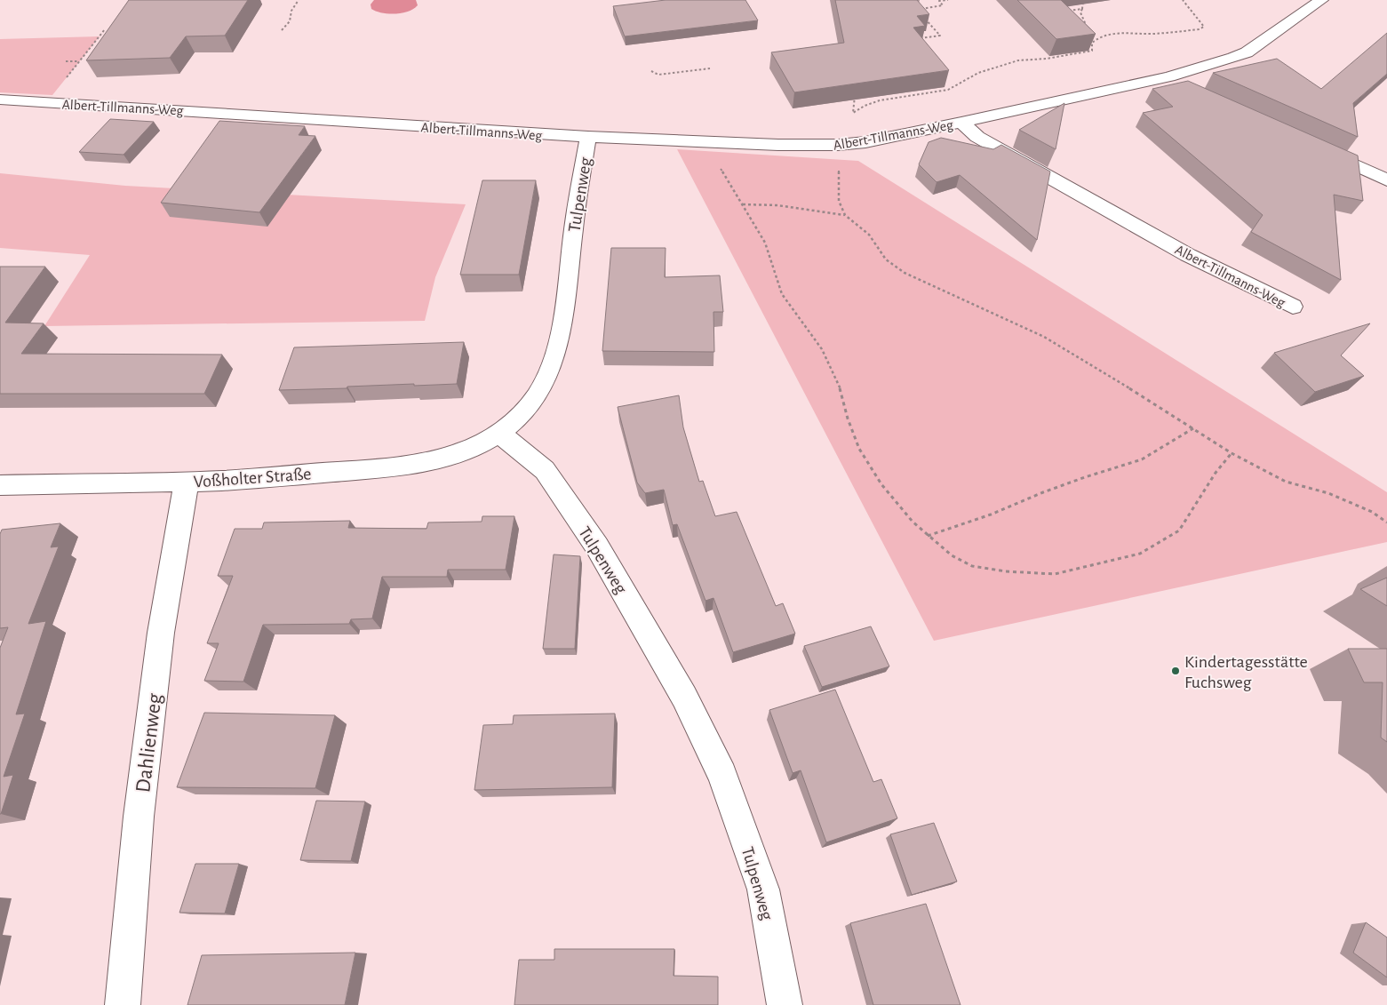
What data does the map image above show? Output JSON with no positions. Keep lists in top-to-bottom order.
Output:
{
  "streets": {
    "street": [
      "Albert-Tillmanns-Weg",
      "Tulpenweg",
      "Voßholter Straße",
      "Dahlienweg"
    ]
  },
  "crossings": [
    ["Albert-Tillmanns-Weg", "Tulpenweg"],
    ["Tulpenweg", "Voßholter Straße"],
    ["Voßholter Straße", "Dahlienweg"]
  ],
  "places": ["Kindertagesstätte Fuchsweg"]
}
